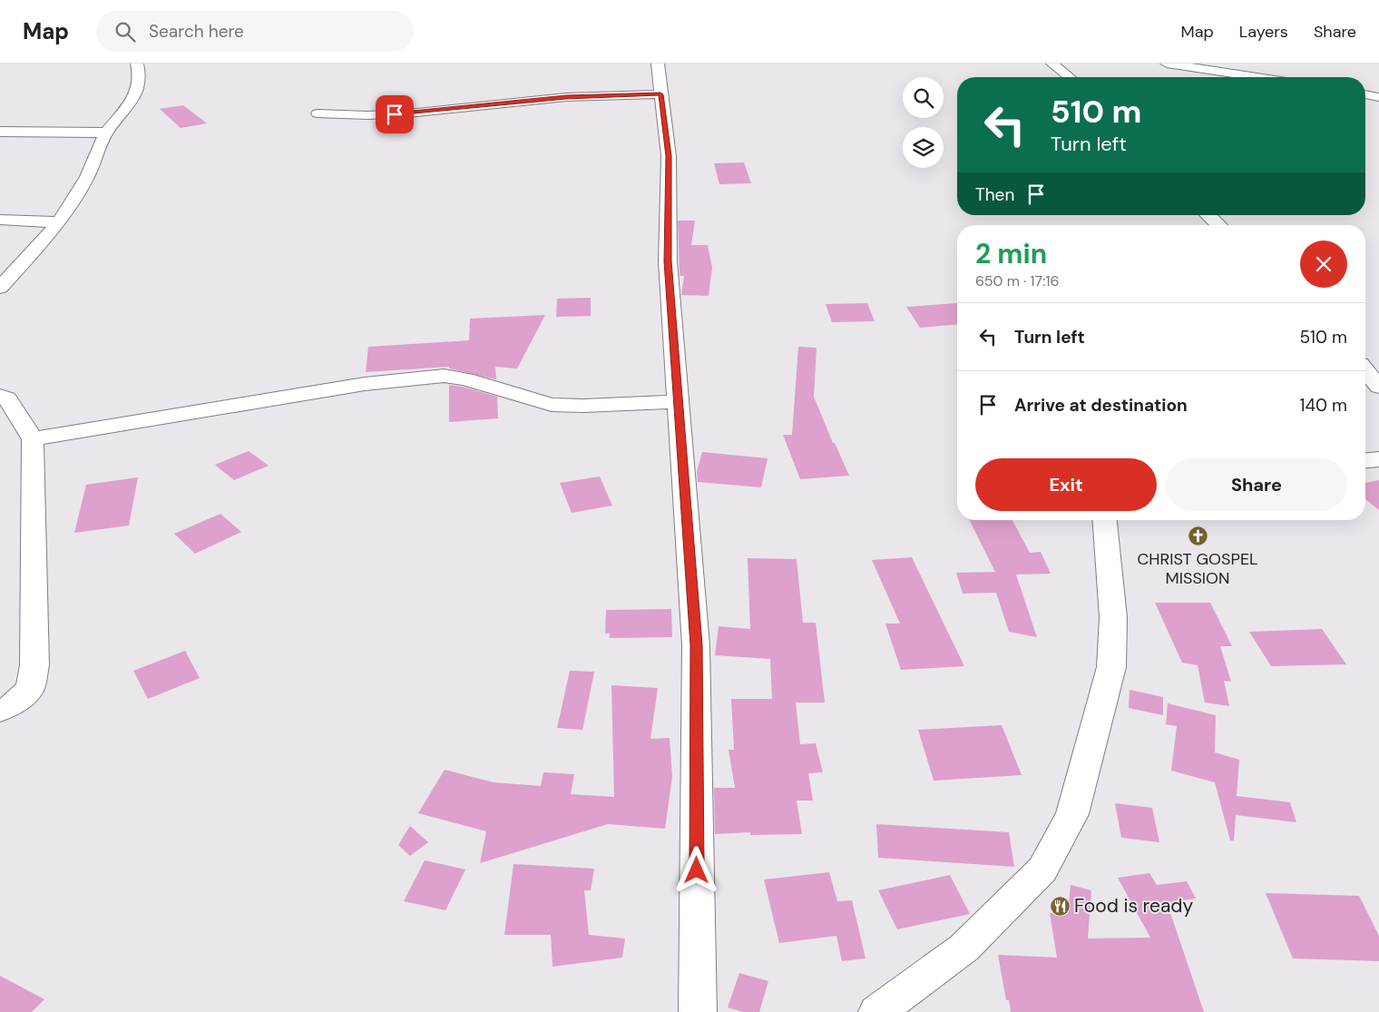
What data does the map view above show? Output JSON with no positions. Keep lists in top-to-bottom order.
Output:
{
  "places": {
    "church": ["CHRIST GOSPEL MISSION"],
    "restaurant": ["Food is ready"]
  },
  "page": {
    "header": "Map",
    "search": "Search here",
    "nav": ["Map", "Layers", "Share"],
    "turn": ["510 m", "Turn left"],
    "then": "Then",
    "heading": ["2 min", "650 m · 17:16"],
    "list": [
      {
        "name": "Turn left",
        "value": "510 m"
      },
      {
        "name": "Arrive at destination",
        "value": "140 m"
      }
    ],
    "buttons": ["Exit", "Share"]
  }
}
